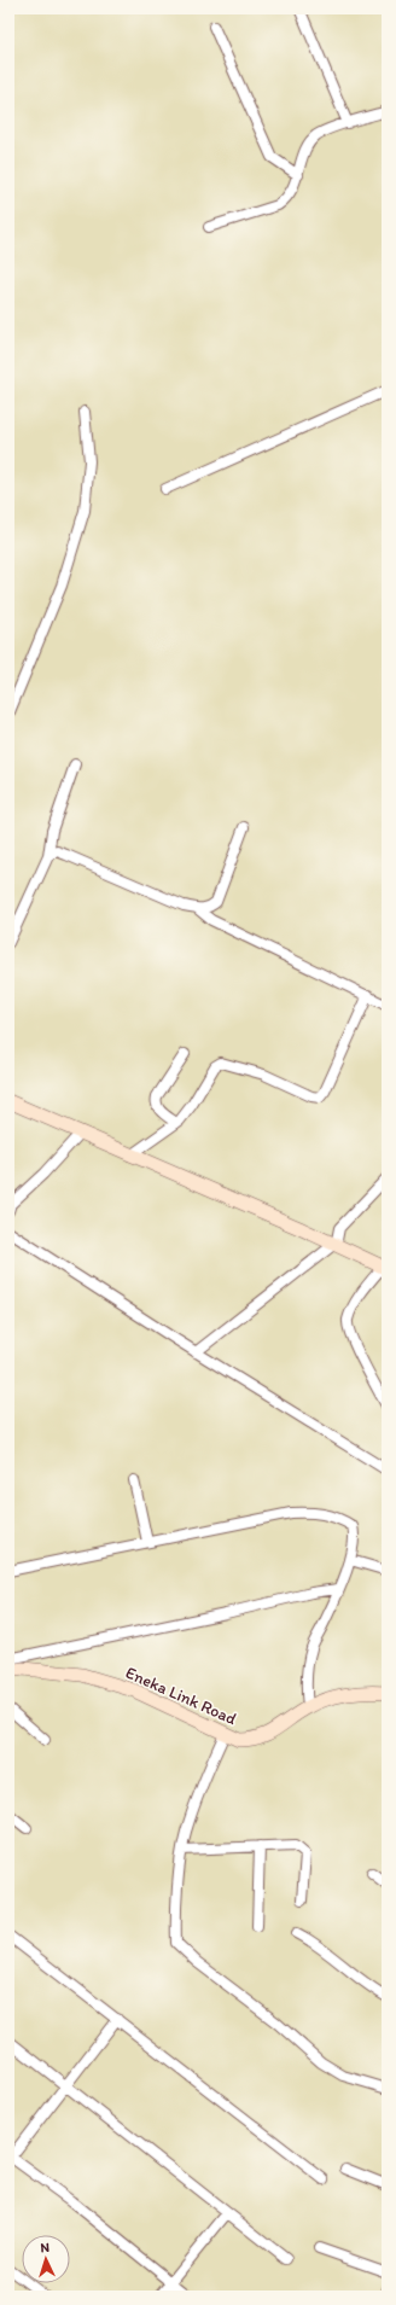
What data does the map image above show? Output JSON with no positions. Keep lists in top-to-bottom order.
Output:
{
  "streets": {
    "street": ["Eneka Link Road"]
  },
  "north": "top"
}
